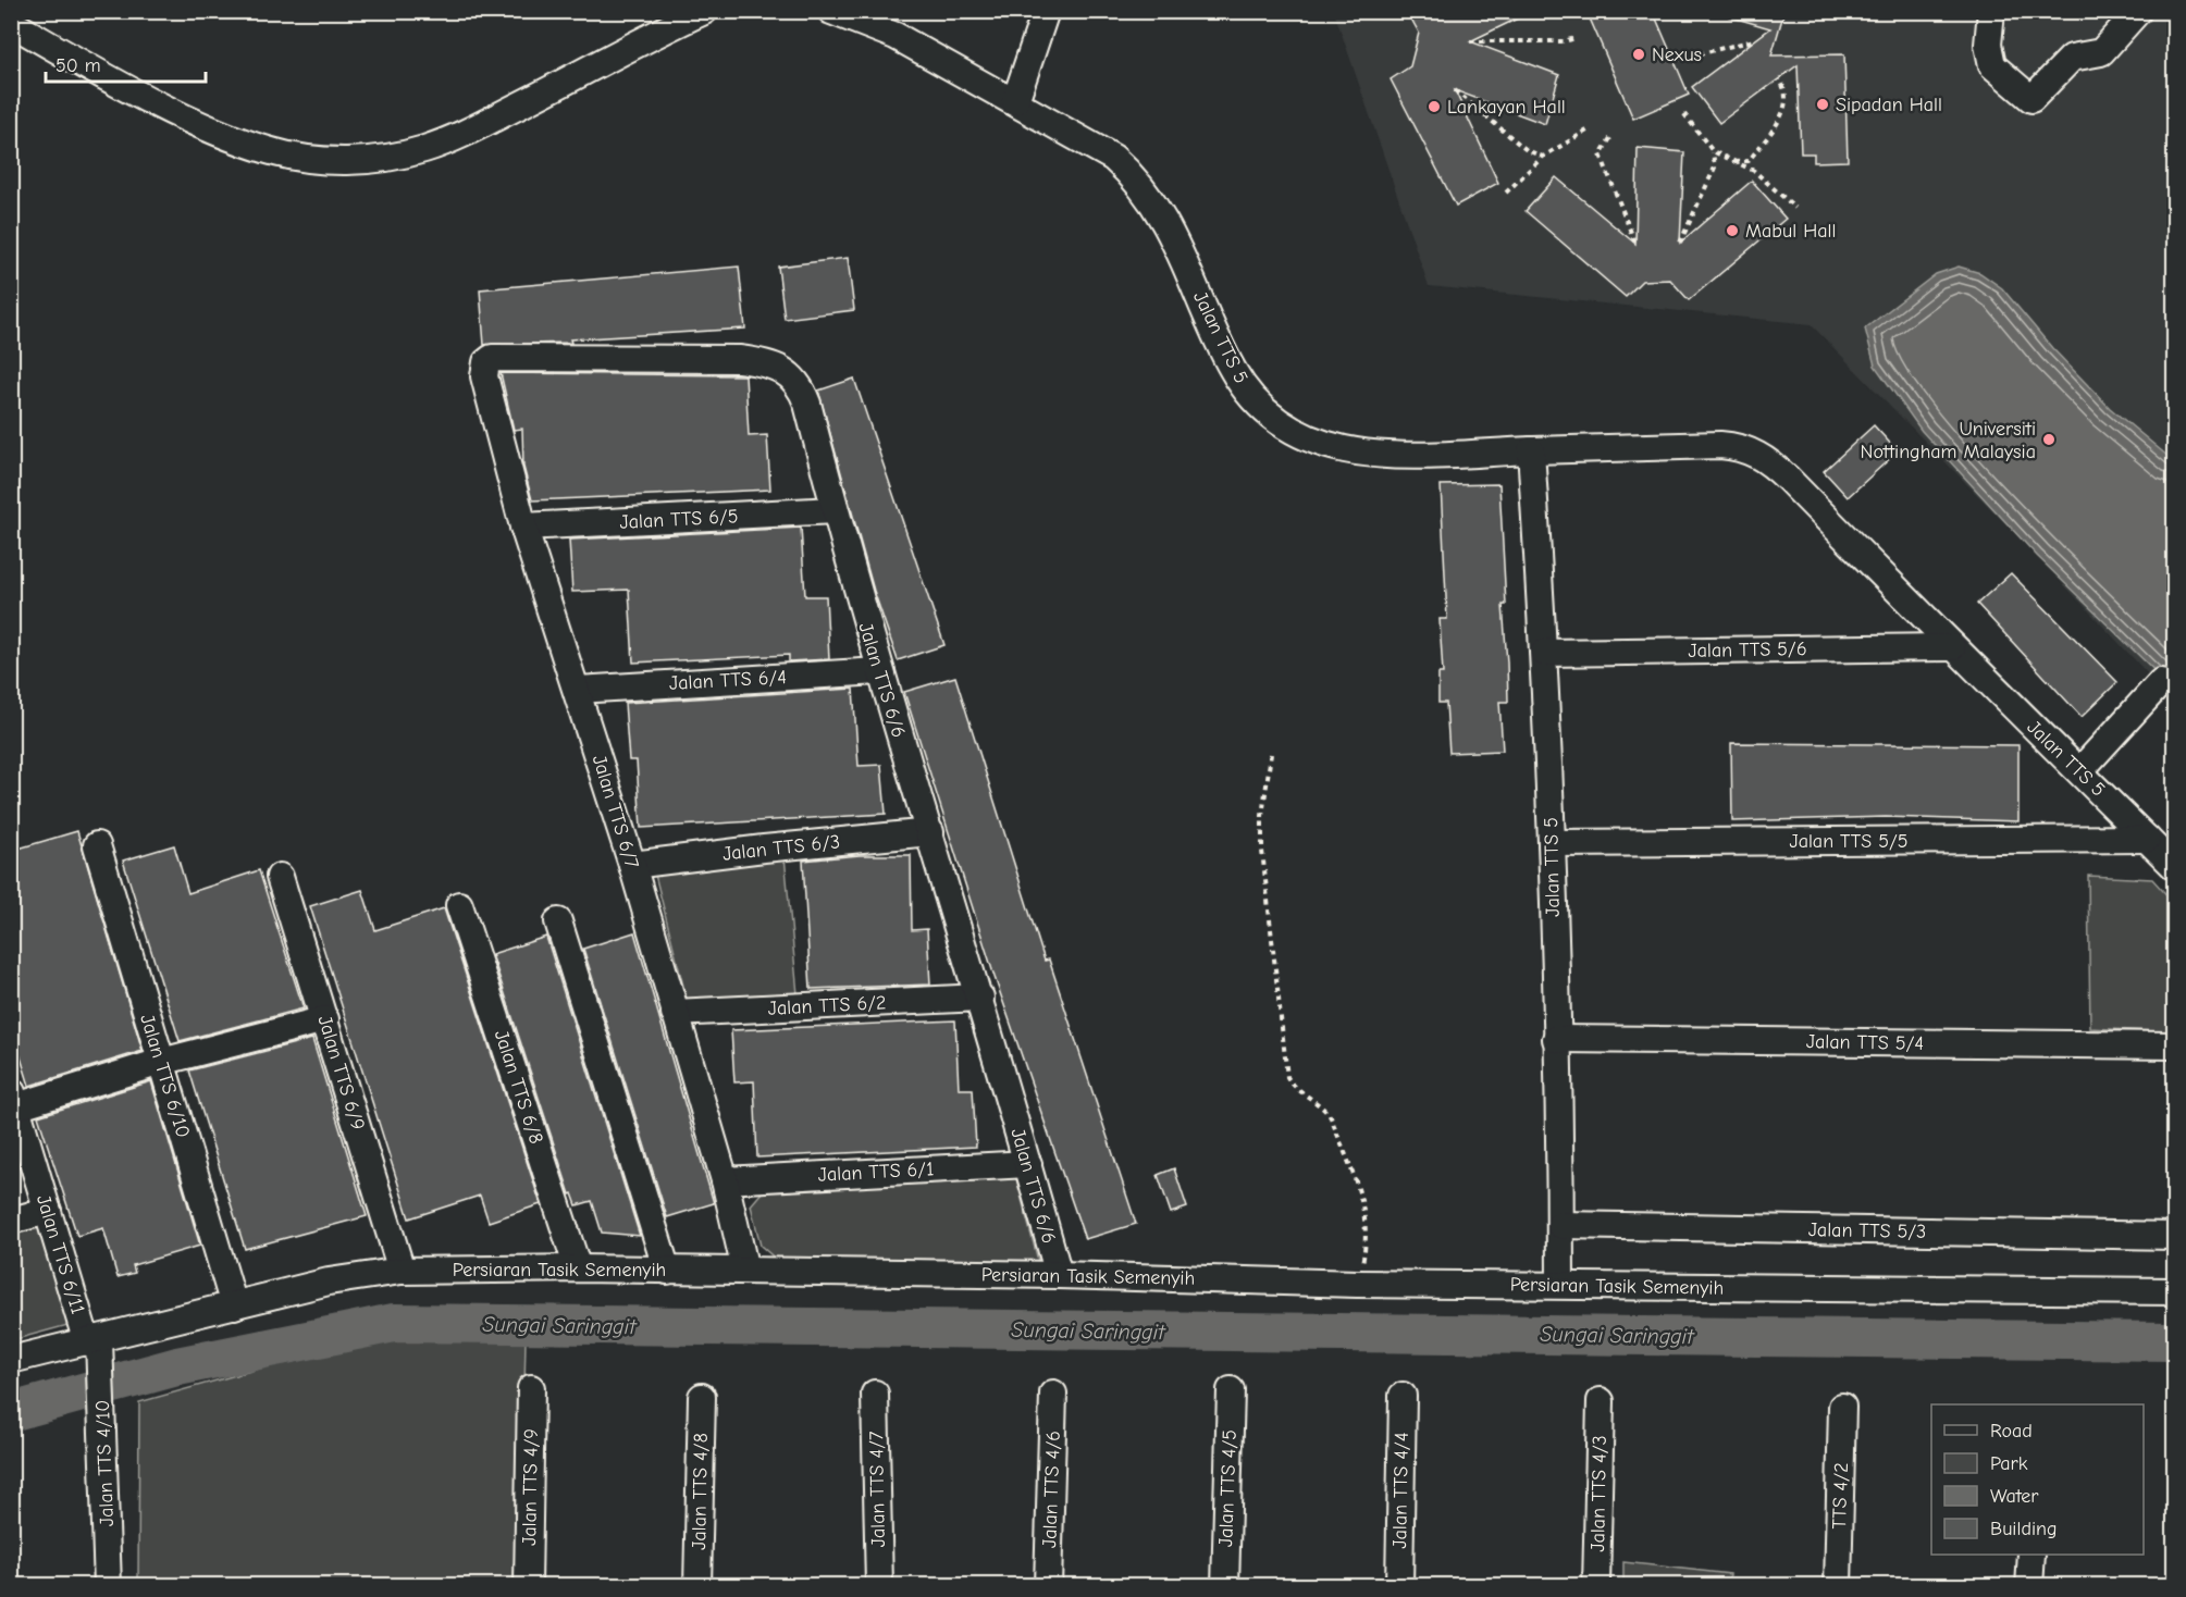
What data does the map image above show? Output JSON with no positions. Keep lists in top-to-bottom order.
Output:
{
  "streets": {
    "street": [
      "Jalan TTS 5",
      "Jalan TTS 6/5",
      "Jalan TTS 5/6",
      "Jalan TTS 6/4",
      "Jalan TTS 6/6",
      "Jalan TTS 6/7",
      "Jalan TTS 5/5",
      "Jalan TTS 6/3",
      "Jalan TTS 6/2",
      "Jalan TTS 5/4",
      "Jalan TTS 6/9",
      "Jalan TTS 6/10",
      "Jalan TTS 6/8",
      "Jalan TTS 6/1",
      "Jalan TTS 5/3",
      "Jalan TTS 6/11",
      "Persiaran Tasik Semenyih",
      "Jalan TTS 4/10",
      "Jalan TTS 4/9",
      "Jalan TTS 4/5",
      "Jalan TTS 4/7",
      "Jalan TTS 4/6",
      "Jalan TTS 4/4",
      "Jalan TTS 4/8",
      "Jalan TTS 4/3",
      "TTS 4/2"
    ]
  },
  "crossings": [
    ["Jalan TTS 5", "Jalan TTS 5/6"],
    ["Jalan TTS 5", "Jalan TTS 5/5"],
    ["Jalan TTS 5", "Jalan TTS 5/4"],
    ["Jalan TTS 5", "Jalan TTS 5/3"],
    ["Jalan TTS 5", "Persiaran Tasik Semenyih"],
    ["Jalan TTS 6/5", "Jalan TTS 6/6"],
    ["Jalan TTS 6/5", "Jalan TTS 6/7"],
    ["Jalan TTS 6/4", "Jalan TTS 6/6"],
    ["Jalan TTS 6/4", "Jalan TTS 6/7"],
    ["Jalan TTS 6/6", "Jalan TTS 6/7"],
    ["Jalan TTS 6/6", "Jalan TTS 6/3"],
    ["Jalan TTS 6/6", "Jalan TTS 6/2"],
    ["Jalan TTS 6/6", "Jalan TTS 6/1"],
    ["Jalan TTS 6/6", "Persiaran Tasik Semenyih"],
    ["Jalan TTS 6/7", "Jalan TTS 6/3"],
    ["Jalan TTS 6/7", "Jalan TTS 6/2"],
    ["Jalan TTS 6/7", "Jalan TTS 6/1"],
    ["Jalan TTS 6/7", "Persiaran Tasik Semenyih"],
    ["Jalan TTS 6/9", "Persiaran Tasik Semenyih"],
    ["Jalan TTS 6/10", "Persiaran Tasik Semenyih"],
    ["Jalan TTS 6/8", "Persiaran Tasik Semenyih"],
    ["Jalan TTS 6/11", "Persiaran Tasik Semenyih"],
    ["Jalan TTS 6/11", "Jalan TTS 4/10"],
    ["Persiaran Tasik Semenyih", "Jalan TTS 4/10"]
  ],
  "water": ["Sungai Saringgit"],
  "places": [
    "Nexus",
    "Sipadan Hall",
    "Lankayan Hall",
    "Mabul Hall",
    "Universiti Nottingham Malaysia"
  ],
  "legend": [
    "Road",
    "Park",
    "Water",
    "Building"
  ],
  "scale_bar": "50 m"
}
